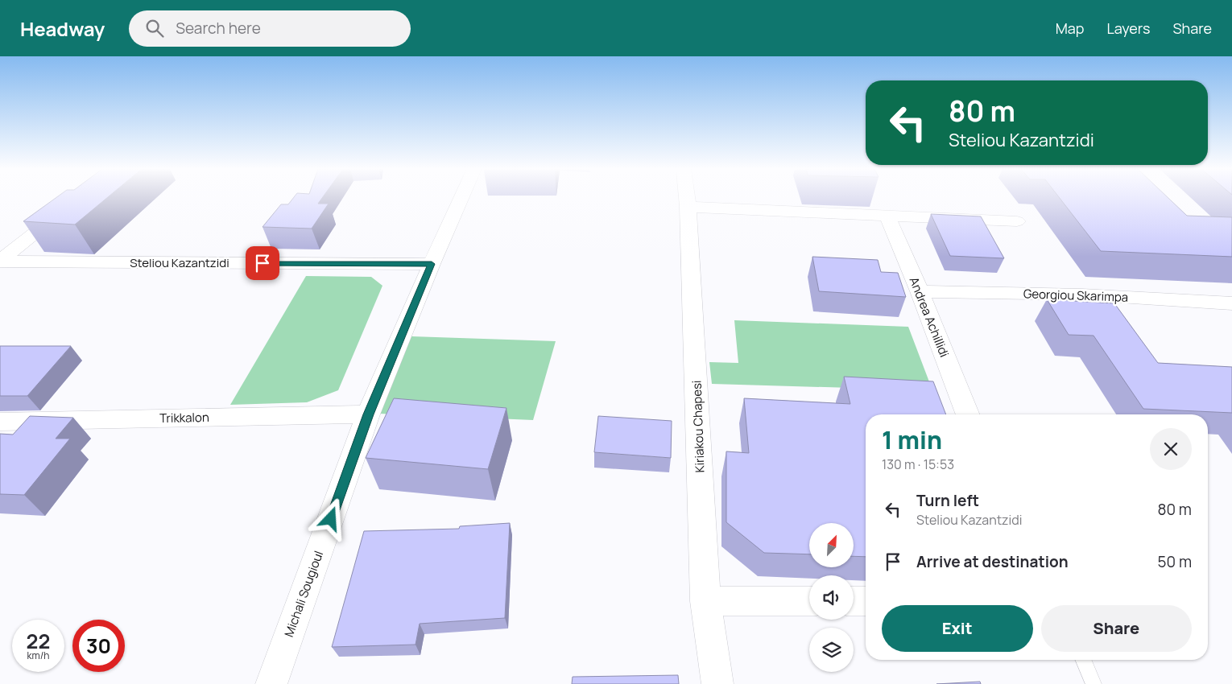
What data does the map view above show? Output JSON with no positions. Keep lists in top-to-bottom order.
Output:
{
  "streets": {
    "street": [
      "Steliou Kazantzidi",
      "Georgiou Skarimpa",
      "Andrea Achillidi",
      "Trikkalon",
      "Kiriakou Chapesi",
      "Michali Sougioul"
    ]
  },
  "crossings": [
    ["Steliou Kazantzidi", "Michali Sougioul"],
    ["Georgiou Skarimpa", "Andrea Achillidi"],
    ["Trikkalon", "Michali Sougioul"]
  ],
  "north": "top right",
  "page": {
    "header": "Headway",
    "search": "Search here",
    "nav": ["Map", "Layers", "Share"],
    "turn": ["80 m", "Steliou Kazantzidi"],
    "heading": ["1 min", "130 m · 15:53"],
    "list": [
      {
        "name": "Turn left",
        "note": "Steliou Kazantzidi",
        "value": "80 m"
      },
      {
        "name": "Arrive at destination",
        "value": "50 m"
      }
    ],
    "buttons": ["Exit", "Share"],
    "speed": "22 km/h",
    "limit": "30"
  }
}
